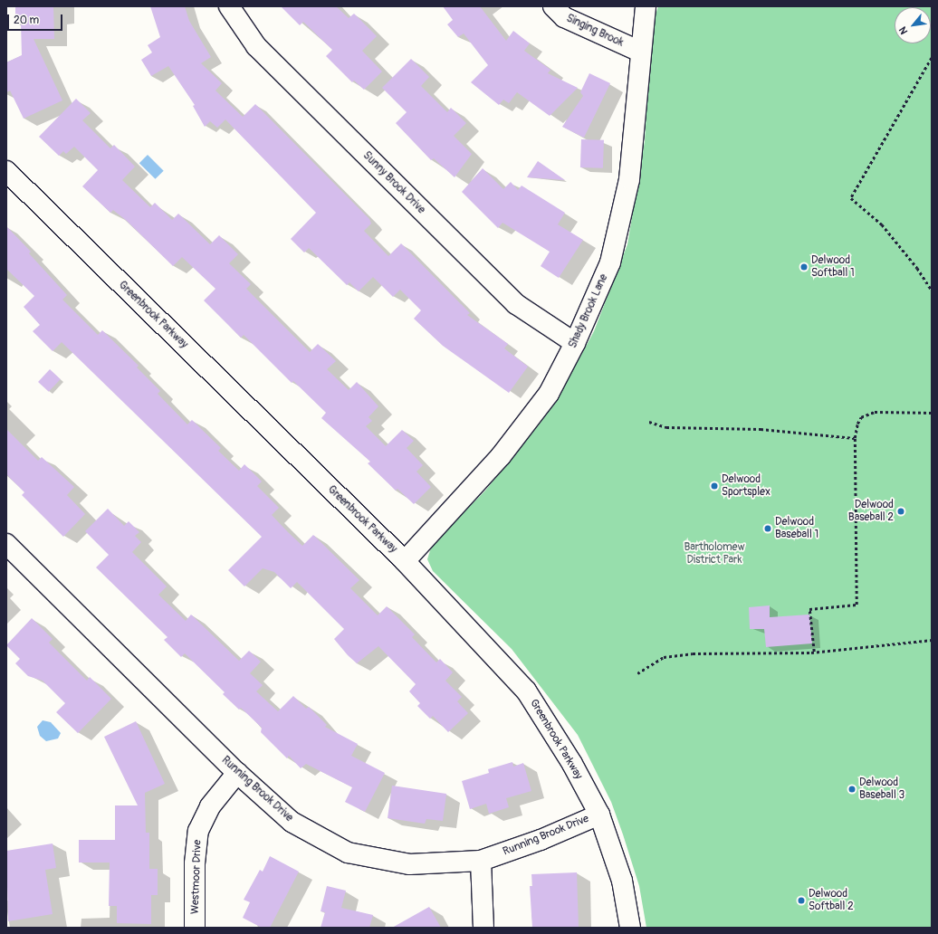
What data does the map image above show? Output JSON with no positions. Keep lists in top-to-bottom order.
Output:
{
  "streets": {
    "street": [
      "Singing Brook",
      "Sunny Brook Drive",
      "Shady Brook Lane",
      "Greenbrook Parkway",
      "Running Brook Drive",
      "Westmoor Drive"
    ]
  },
  "crossings": [
    ["Singing Brook", "Shady Brook Lane"],
    ["Sunny Brook Drive", "Shady Brook Lane"],
    ["Shady Brook Lane", "Greenbrook Parkway"],
    ["Greenbrook Parkway", "Running Brook Drive"],
    ["Running Brook Drive", "Westmoor Drive"]
  ],
  "parks": ["Bartholomew District Park"],
  "places": [
    "Delwood Softball 1",
    "Delwood Sportsplex",
    "Delwood Baseball 2",
    "Delwood Baseball 1",
    "Delwood Baseball 3",
    "Delwood Softball 2"
  ],
  "scale_bar": "20 m",
  "north": "bottom left"
}
